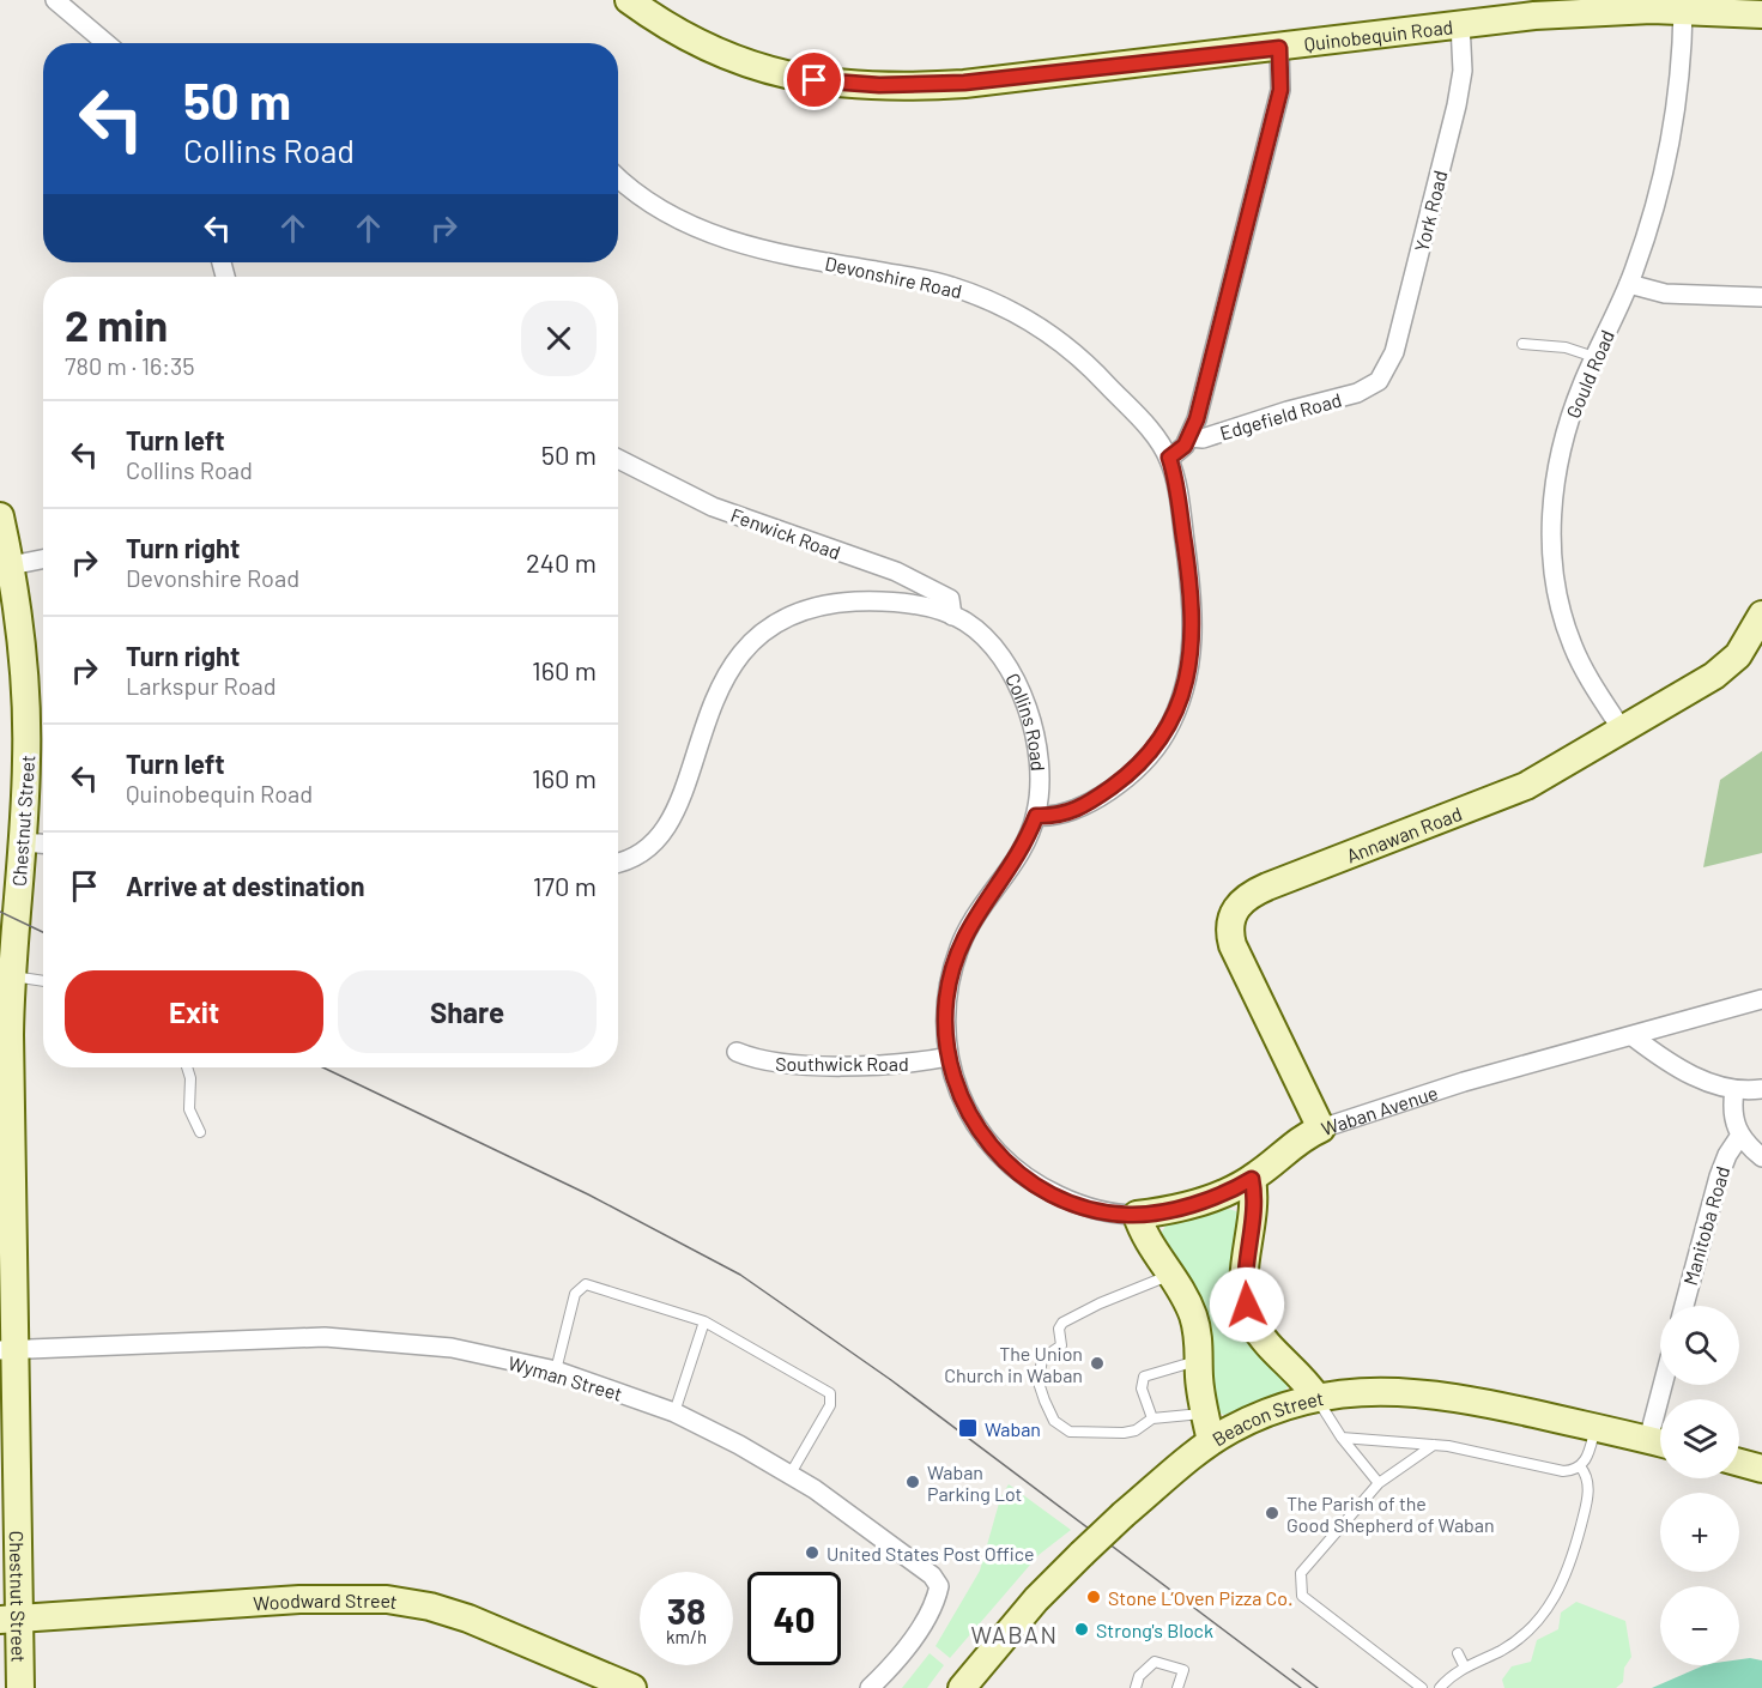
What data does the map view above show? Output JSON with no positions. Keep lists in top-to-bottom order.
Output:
{
  "streets": {
    "main road": [
      "Quinobequin Road",
      "Collins Road",
      "Chestnut Street",
      "Annawan Road",
      "Waban Avenue",
      "Beacon Street",
      "Woodward Street"
    ],
    "street": [
      "York Road",
      "Devonshire Road",
      "Gould Road",
      "Edgefield Road",
      "Fenwick Road",
      "Southwick Road",
      "Manitoba Road",
      "Wyman Street"
    ]
  },
  "crossings": [
    ["Quinobequin Road", "York Road"],
    ["Quinobequin Road", "Gould Road"],
    ["York Road", "Edgefield Road"],
    ["Devonshire Road", "Collins Road"],
    ["Gould Road", "Annawan Road"],
    ["Fenwick Road", "Collins Road"],
    ["Collins Road", "Southwick Road"],
    ["Collins Road", "Waban Avenue"],
    ["Chestnut Street", "Wyman Street"],
    ["Chestnut Street", "Woodward Street"],
    ["Annawan Road", "Waban Avenue"]
  ],
  "districts": ["WABAN"],
  "places": {
    "other": [
      "The Union Church in Waban",
      "Waban Parking Lot",
      "The Parish of the Good Shepherd of Waban",
      "United States Post Office",
      "Stone L’Oven Pizza Co.",
      "Strong's Block"
    ],
    "transit": ["Waban"]
  },
  "page": {
    "turn": ["50 m", "Collins Road"],
    "heading": ["2 min", "780 m · 16:35"],
    "list": [
      {
        "name": "Turn left",
        "note": "Collins Road",
        "value": "50 m"
      },
      {
        "name": "Turn right",
        "note": "Devonshire Road",
        "value": "240 m"
      },
      {
        "name": "Turn right",
        "note": "Larkspur Road",
        "value": "160 m"
      },
      {
        "name": "Turn left",
        "note": "Quinobequin Road",
        "value": "160 m"
      },
      {
        "name": "Arrive at destination",
        "value": "170 m"
      }
    ],
    "buttons": ["Exit", "Share"],
    "map_buttons": ["+", "−"],
    "speed": "38 km/h",
    "limit": "40"
  }
}
